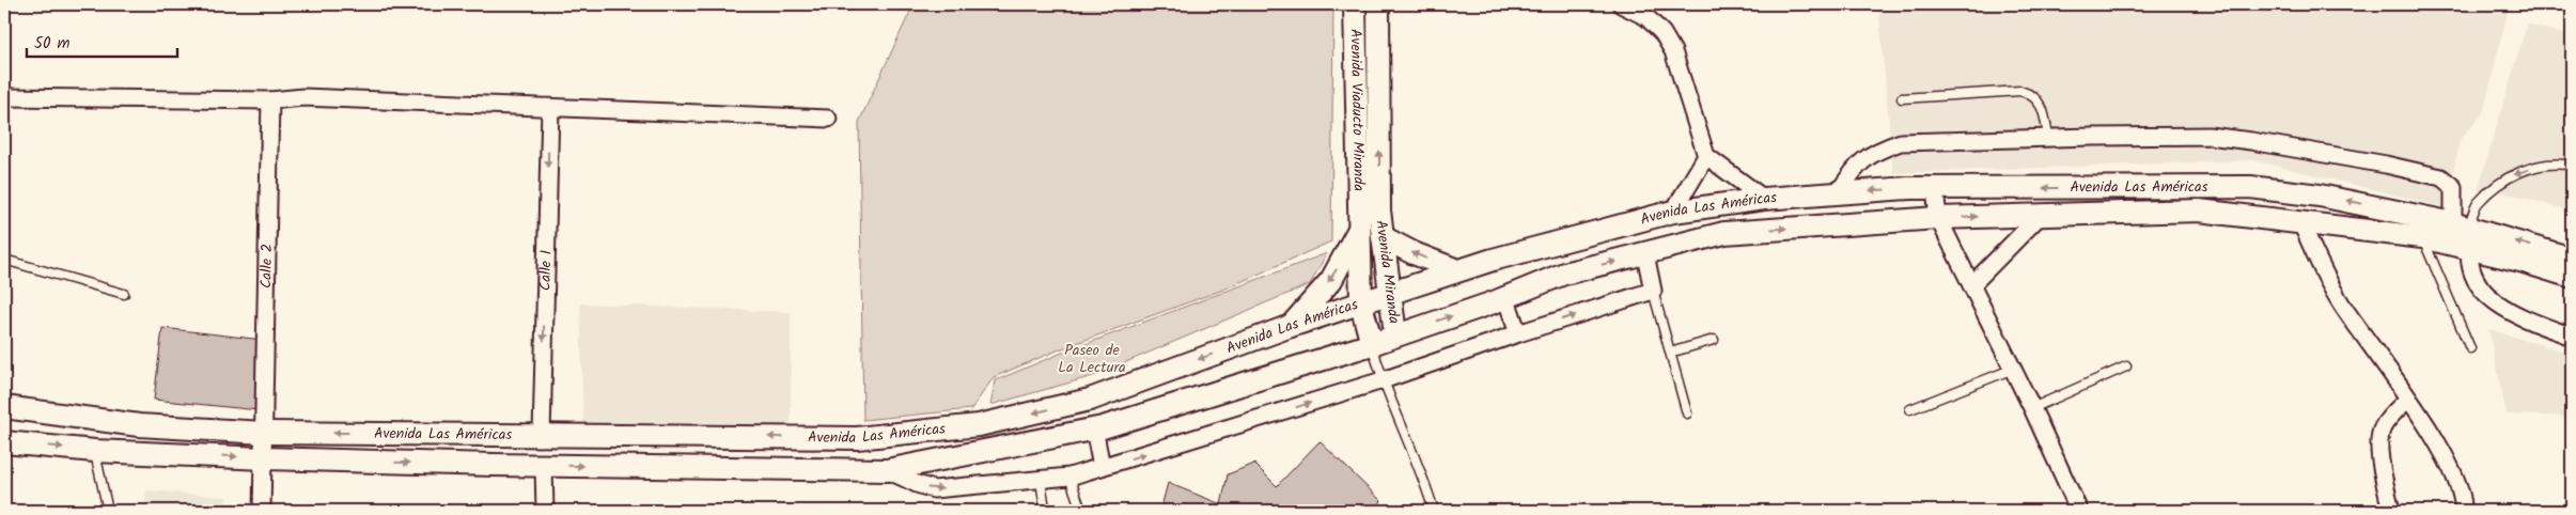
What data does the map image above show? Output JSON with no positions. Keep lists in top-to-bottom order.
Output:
{
  "streets": {
    "street": [
      "Avenida Viaducto Miranda",
      "Avenida Las Américas",
      "Calle 2",
      "Calle 1",
      "Avenida Miranda"
    ]
  },
  "crossings": [
    ["Avenida Viaducto Miranda", "Avenida Miranda"],
    ["Avenida Las Américas", "Calle 2"],
    ["Avenida Las Américas", "Calle 1"],
    ["Avenida Las Américas", "Avenida Miranda"]
  ],
  "one_way": ["Calle 1"],
  "parks": ["Paseo de La Lectura"],
  "scale_bar": "50 m"
}
